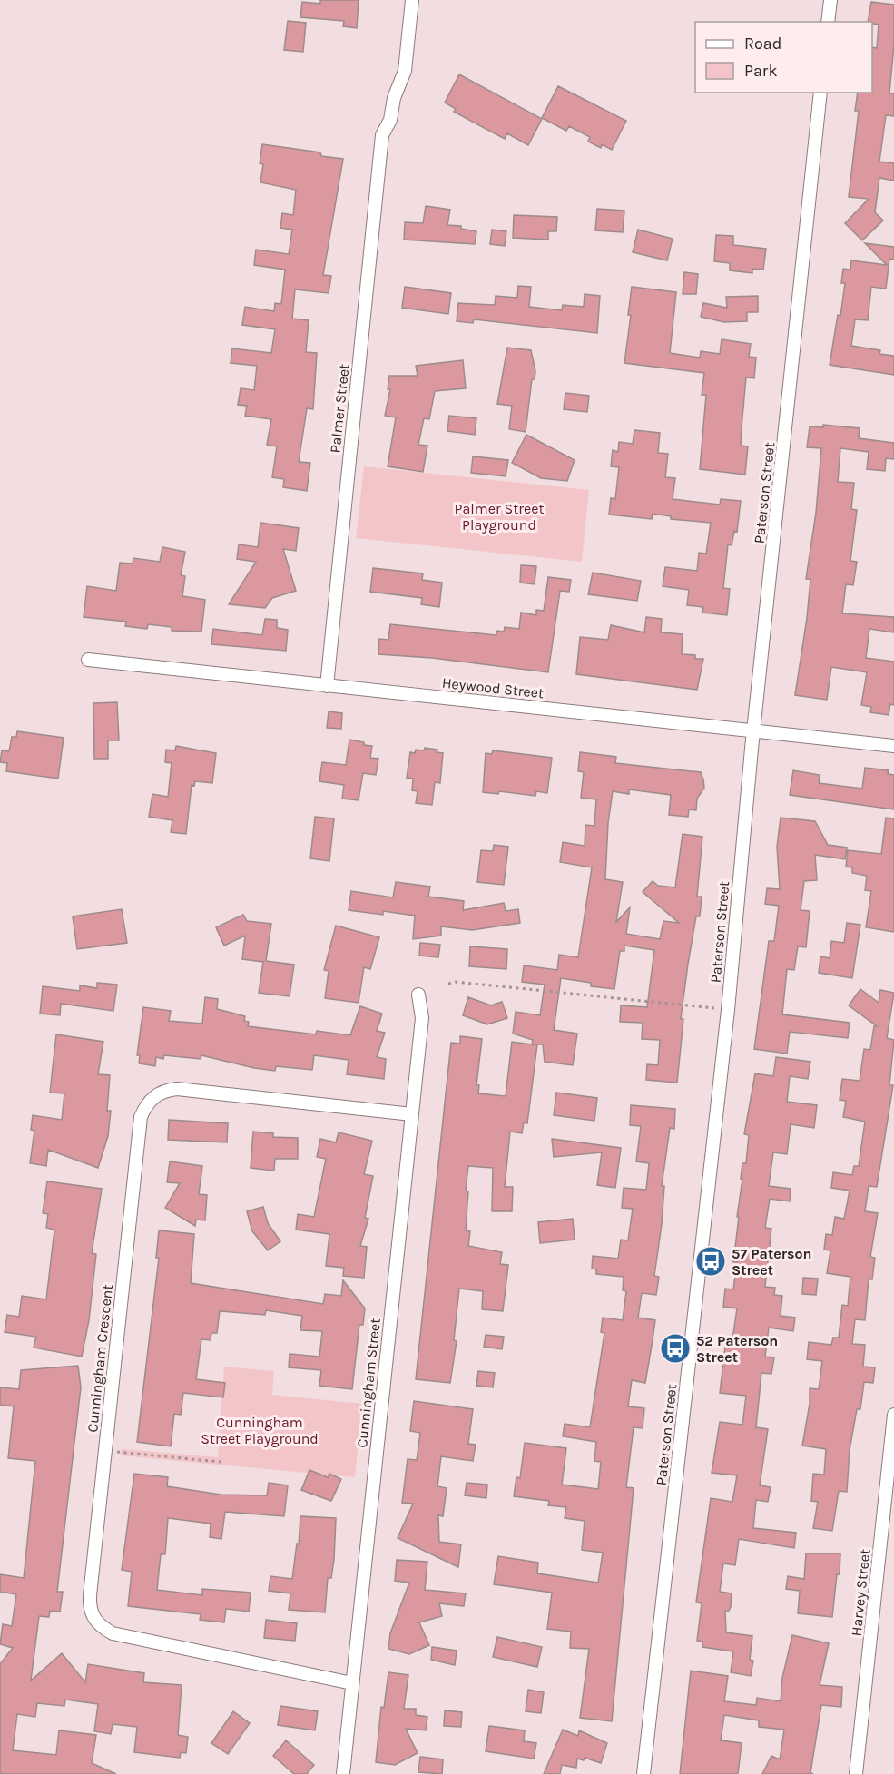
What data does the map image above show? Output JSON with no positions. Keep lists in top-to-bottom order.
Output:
{
  "streets": {
    "street": [
      "Palmer Street",
      "Paterson Street",
      "Heywood Street",
      "Cunningham Crescent",
      "Cunningham Street",
      "Harvey Street"
    ]
  },
  "crossings": [
    ["Palmer Street", "Heywood Street"],
    ["Paterson Street", "Heywood Street"],
    ["Cunningham Crescent", "Cunningham Street"]
  ],
  "parks": ["Palmer Street Playground", "Cunningham Street Playground"],
  "places": {
    "bus stop": ["57 Paterson Street", "52 Paterson Street"]
  },
  "legend": ["Road", "Park"]
}
